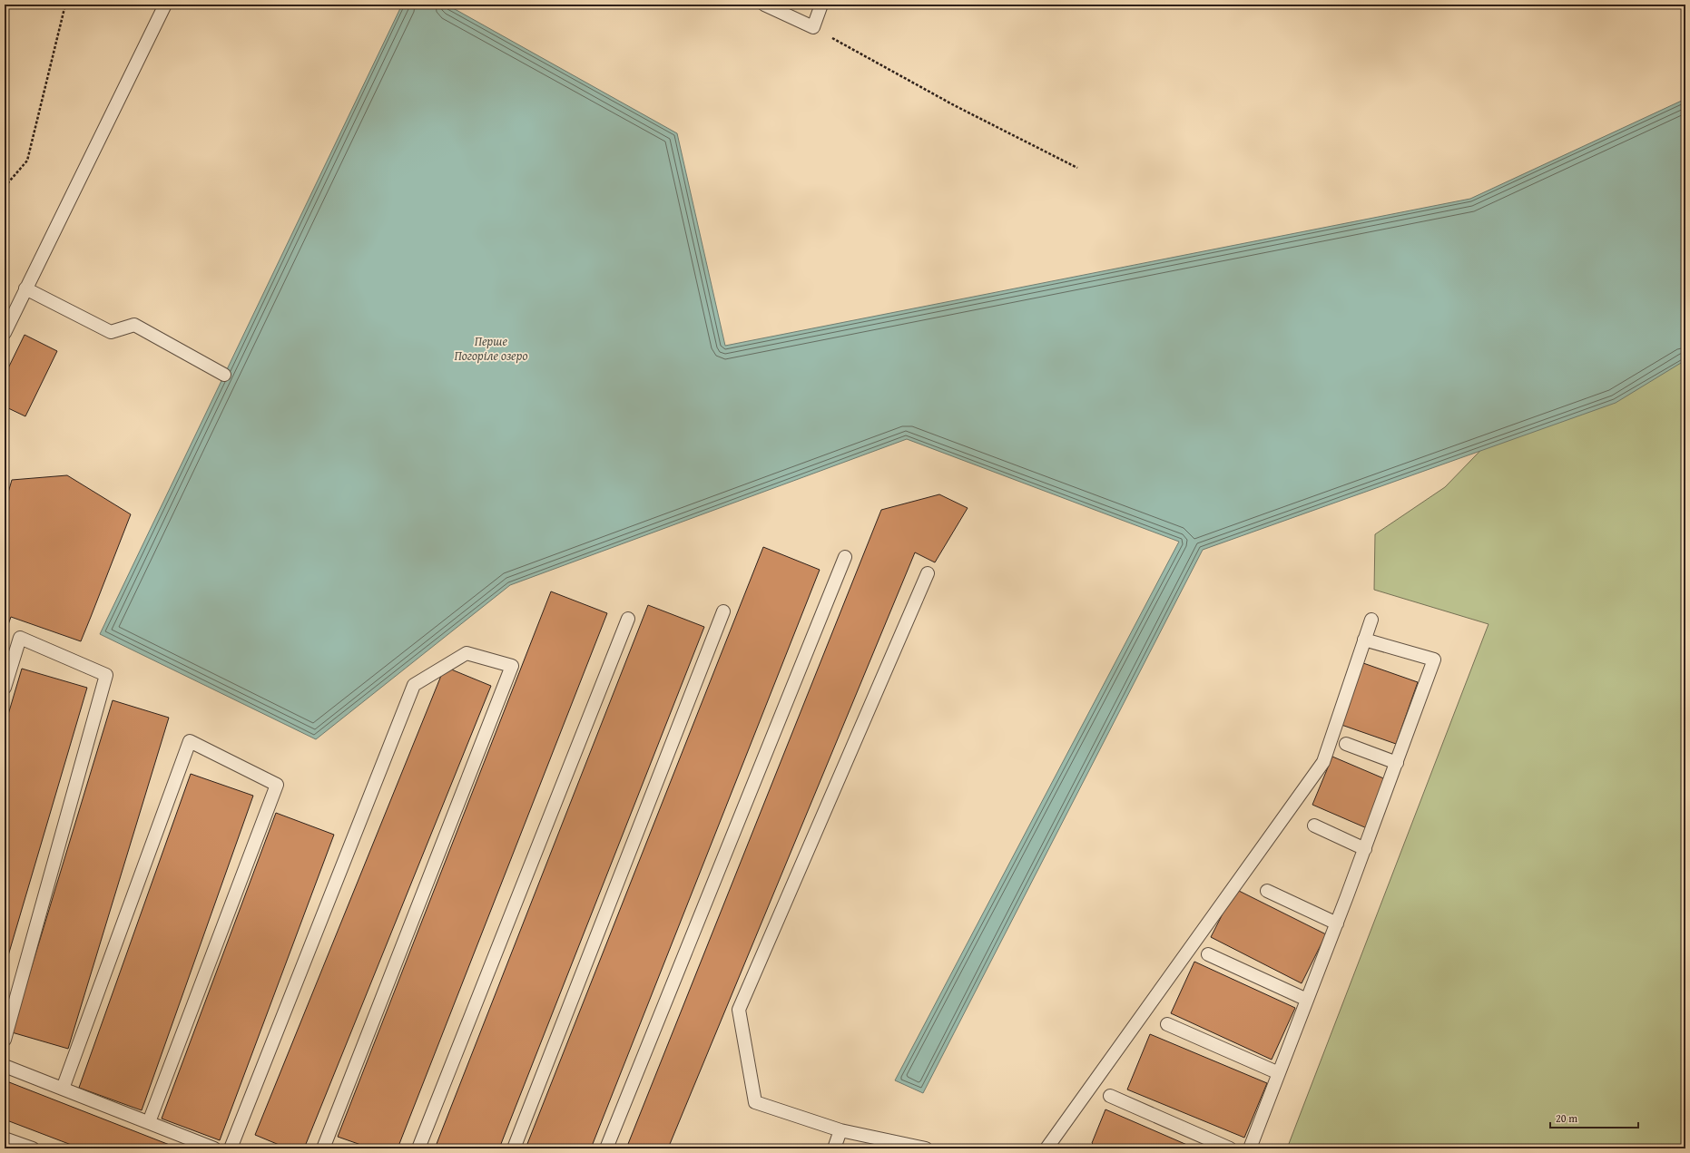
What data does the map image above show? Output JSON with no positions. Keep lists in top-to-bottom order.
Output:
{
  "water": ["Перше Погоріле озеро"],
  "scale_bar": "20 m"
}
